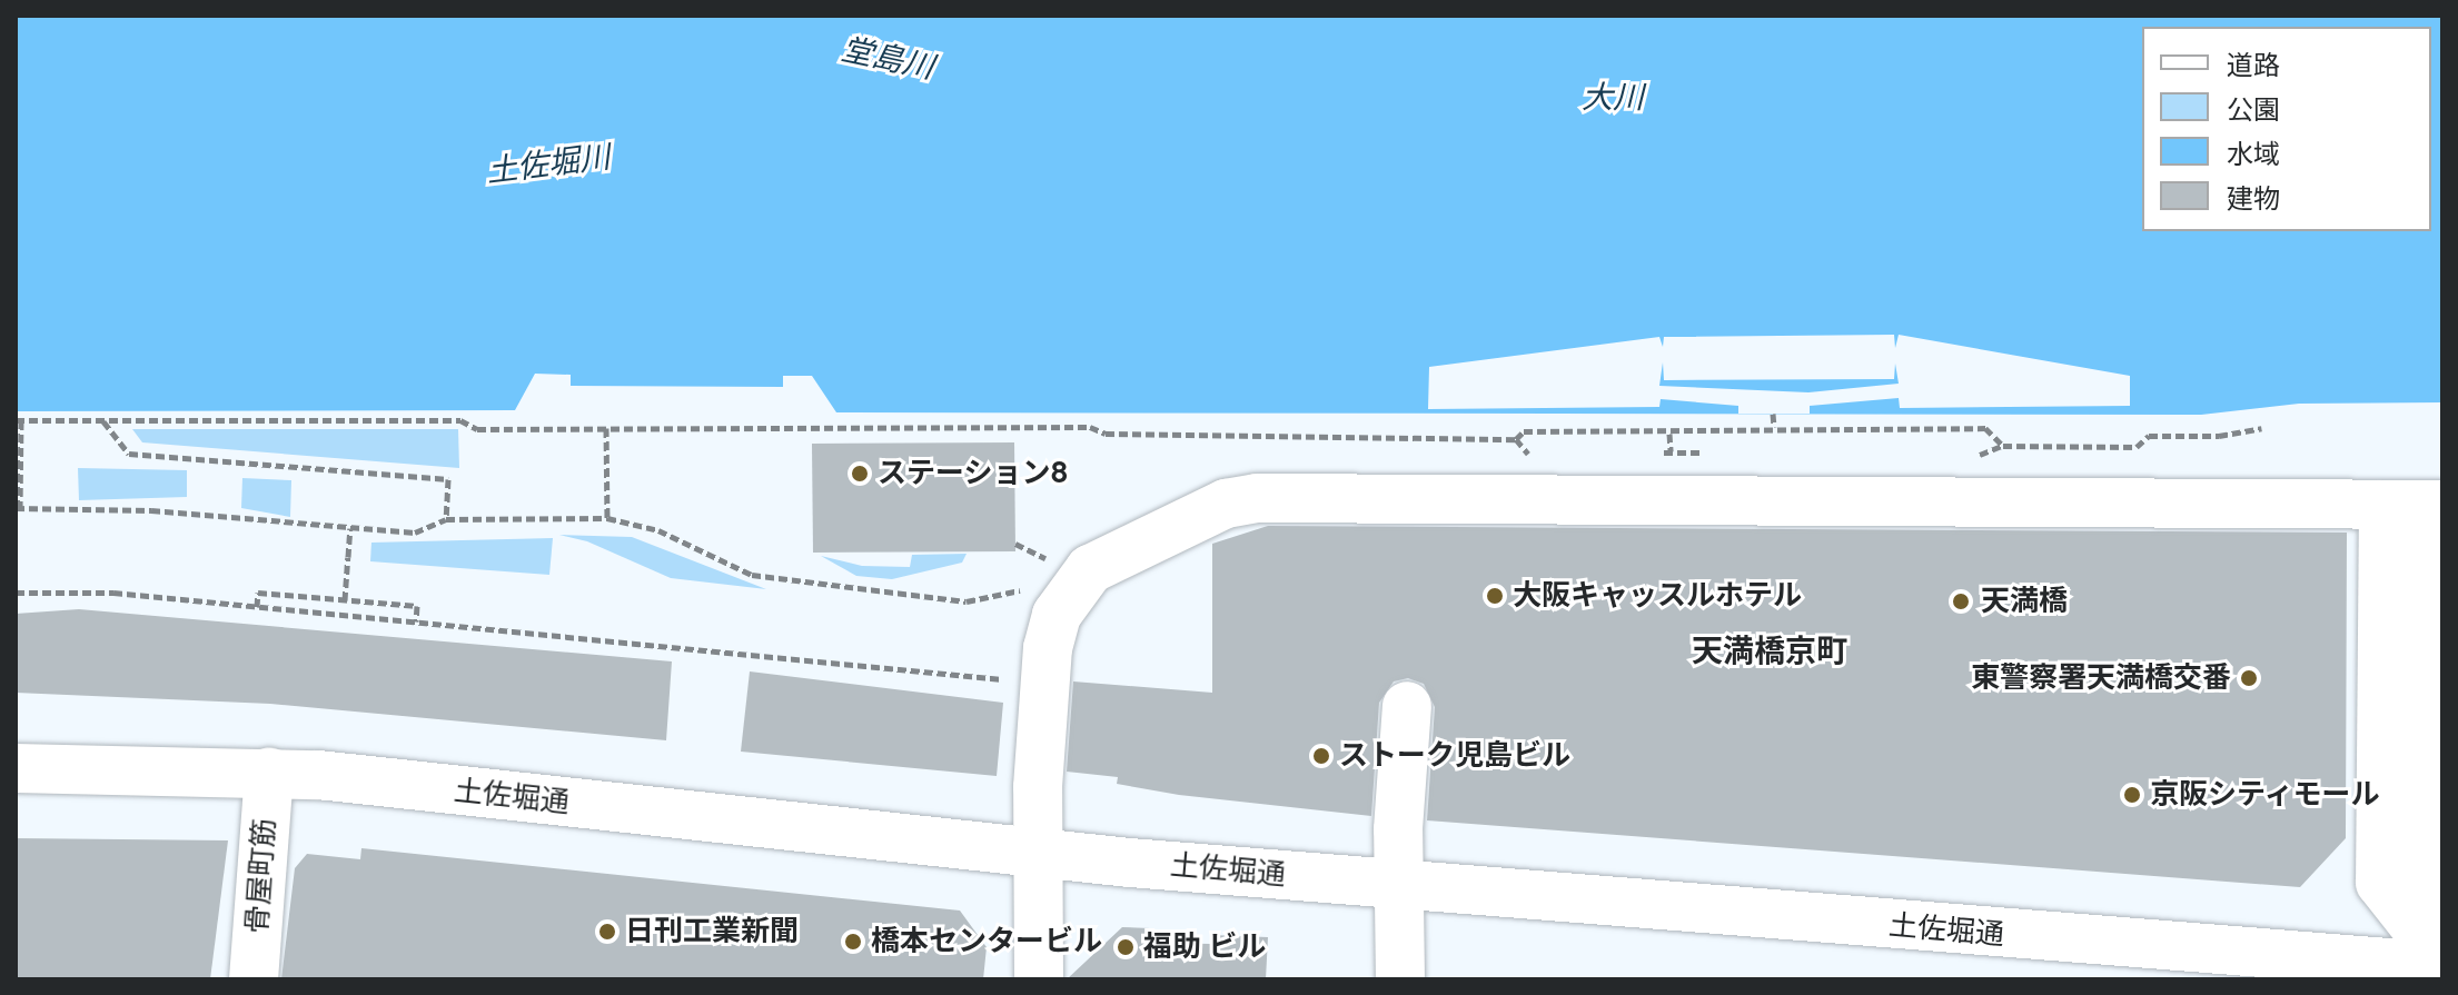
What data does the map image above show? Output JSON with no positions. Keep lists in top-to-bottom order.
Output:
{
  "streets": {
    "main road": ["土佐堀通", "骨屋町筋"]
  },
  "crossings": [
    ["土佐堀通", "骨屋町筋"]
  ],
  "districts": ["天満橋京町"],
  "water": ["堂島川", "大川", "土佐堀川"],
  "places": [
    "ステーション8",
    "大阪キャッスルホテル",
    "天満橋",
    "東警察署天満橋交番",
    "ストーク児島ビル",
    "京阪シティモール",
    "日刊工業新聞",
    "橋本センタービル",
    "福助 ビル"
  ],
  "legend": [
    "道路",
    "公園",
    "水域",
    "建物"
  ]
}
